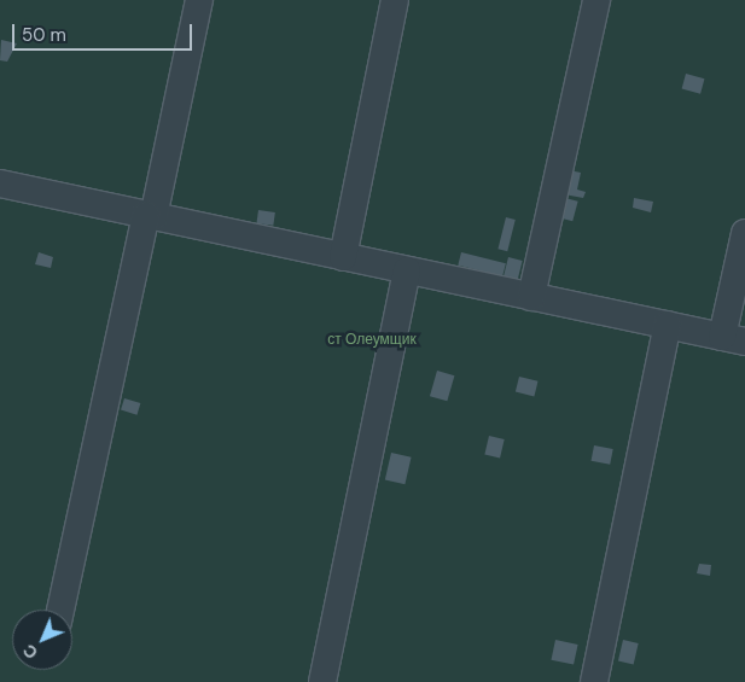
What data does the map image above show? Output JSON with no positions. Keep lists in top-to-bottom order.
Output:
{
  "parks": ["ст Олеумщик"],
  "scale_bar": "50 m",
  "north": "bottom left"
}
